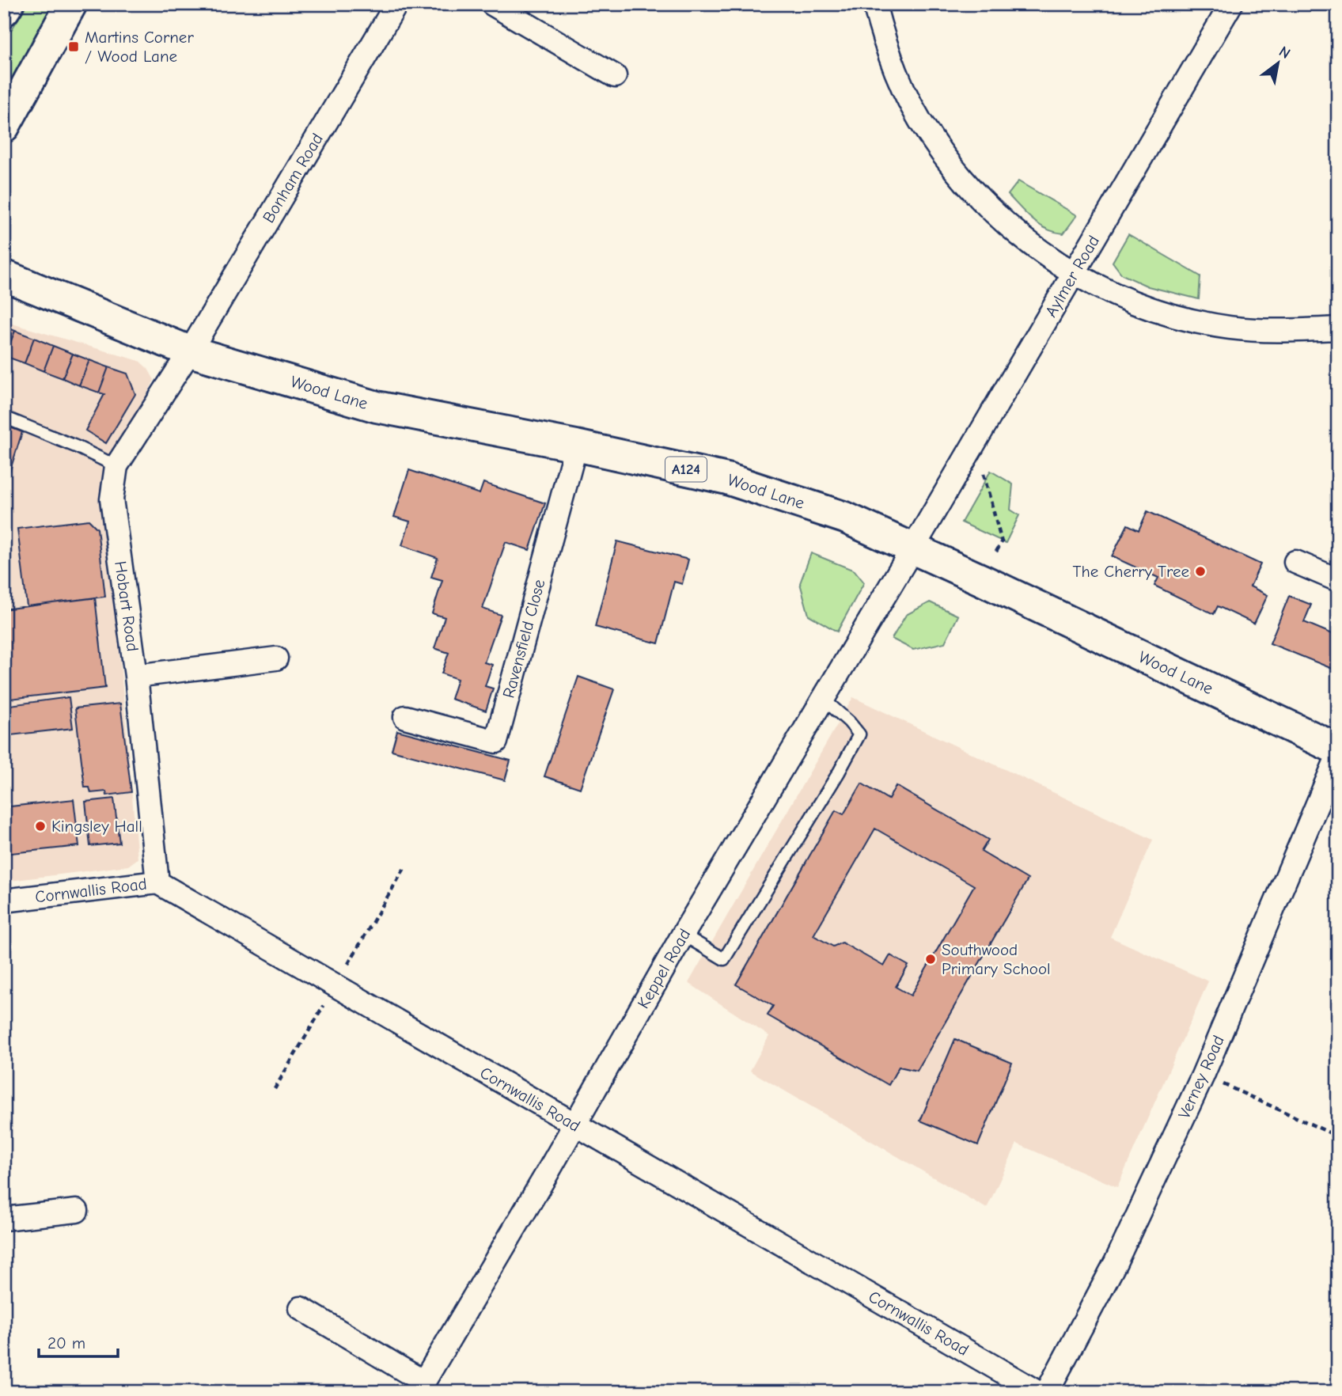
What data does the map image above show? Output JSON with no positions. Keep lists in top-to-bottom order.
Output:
{
  "streets": {
    "main road": ["Wood Lane", "A124"],
    "street": [
      "Bonham Road",
      "Aylmer Road",
      "Hobart Road",
      "Ravensfield Close",
      "Cornwallis Road",
      "Keppel Road",
      "Verney Road"
    ]
  },
  "crossings": [
    ["Bonham Road", "Wood Lane"],
    ["Bonham Road", "Hobart Road"],
    ["Aylmer Road", "Wood Lane"],
    ["Aylmer Road", "Keppel Road"],
    ["Wood Lane", "Hobart Road"],
    ["Wood Lane", "Ravensfield Close"],
    ["Wood Lane", "Keppel Road"],
    ["Hobart Road", "Cornwallis Road"],
    ["Cornwallis Road", "Keppel Road"]
  ],
  "places": {
    "transit": ["Martins Corner / Wood Lane"],
    "other": ["The Cherry Tree", "Kingsley Hall", "Southwood Primary School"]
  },
  "scale_bar": "20 m",
  "north": "top right"
}
